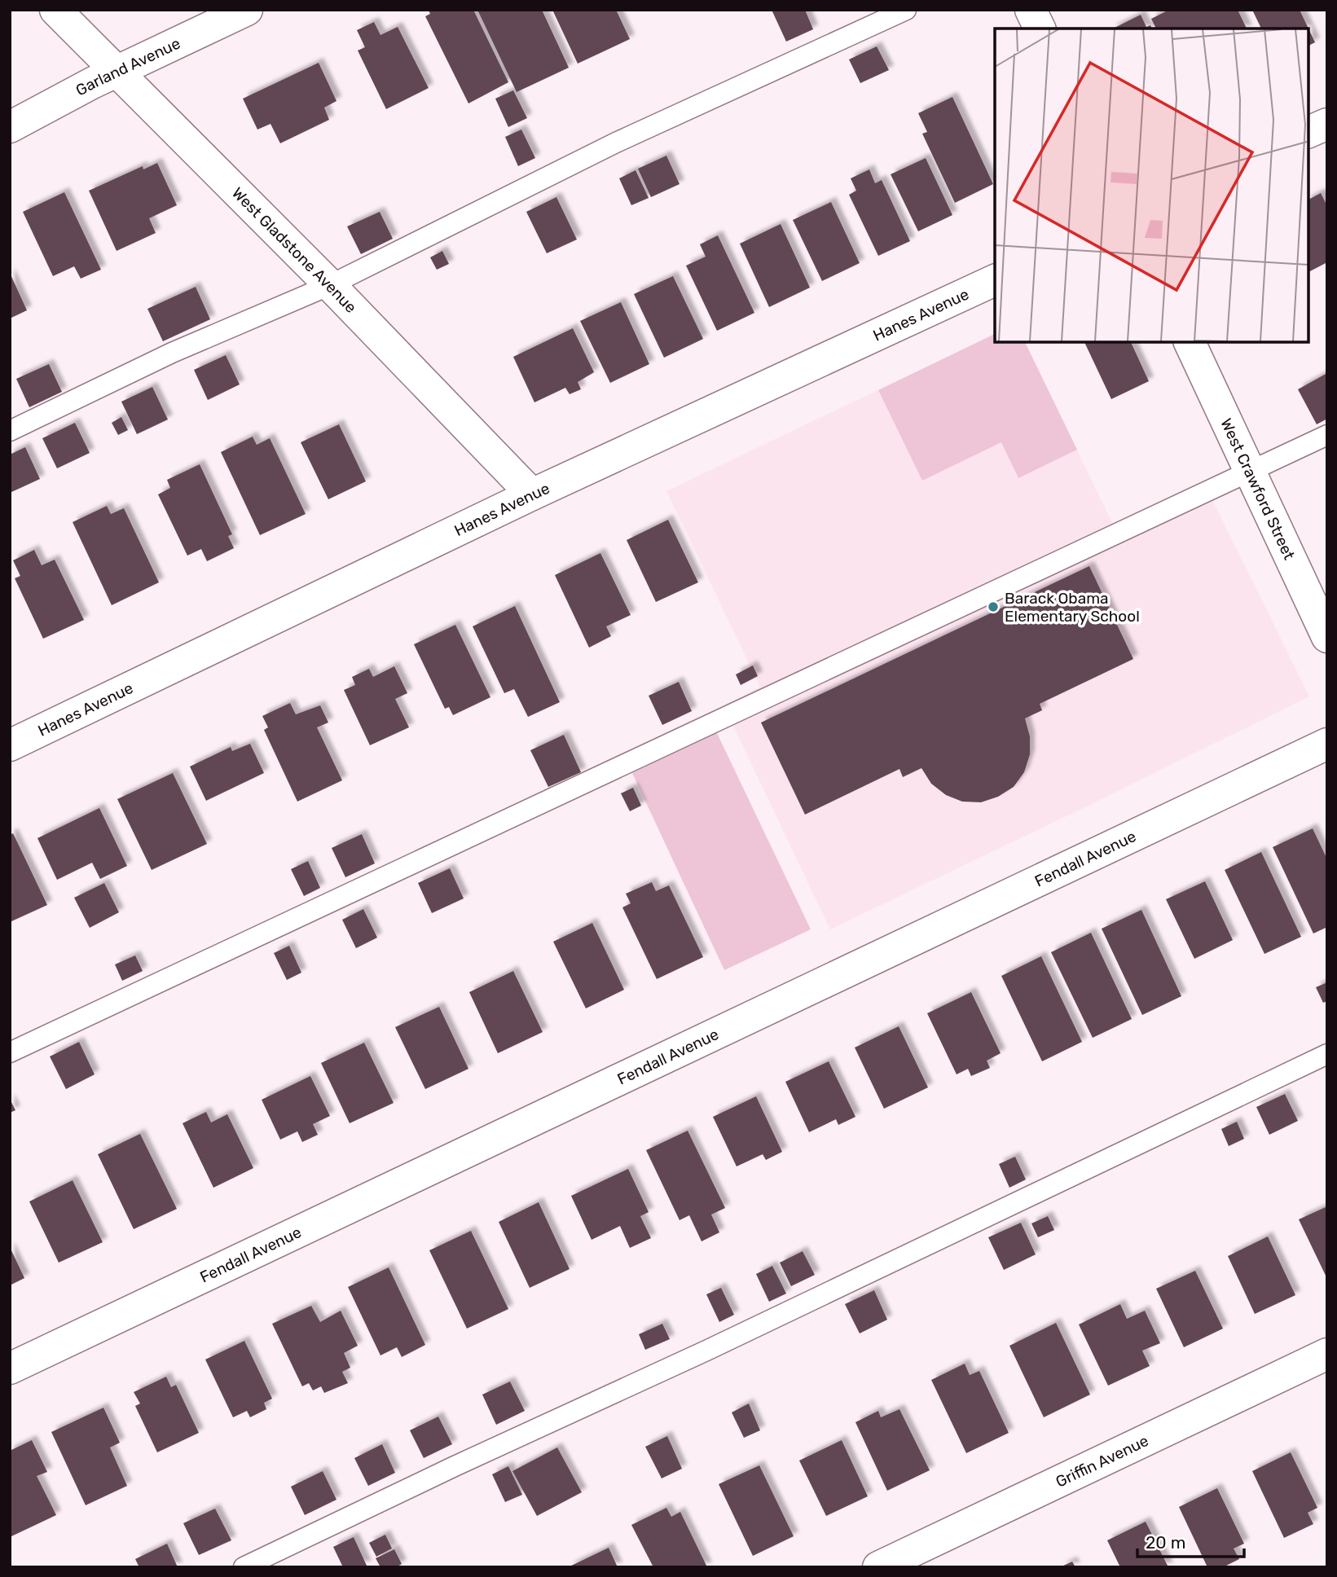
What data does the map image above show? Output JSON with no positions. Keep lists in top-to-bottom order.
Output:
{
  "streets": {
    "street": [
      "Garland Avenue",
      "West Gladstone Avenue",
      "Hanes Avenue",
      "West Crawford Street",
      "Fendall Avenue",
      "Griffin Avenue"
    ]
  },
  "crossings": [
    ["Garland Avenue", "West Gladstone Avenue"],
    ["West Gladstone Avenue", "Hanes Avenue"]
  ],
  "places": ["Barack Obama Elementary School"],
  "scale_bar": "20 m"
}
